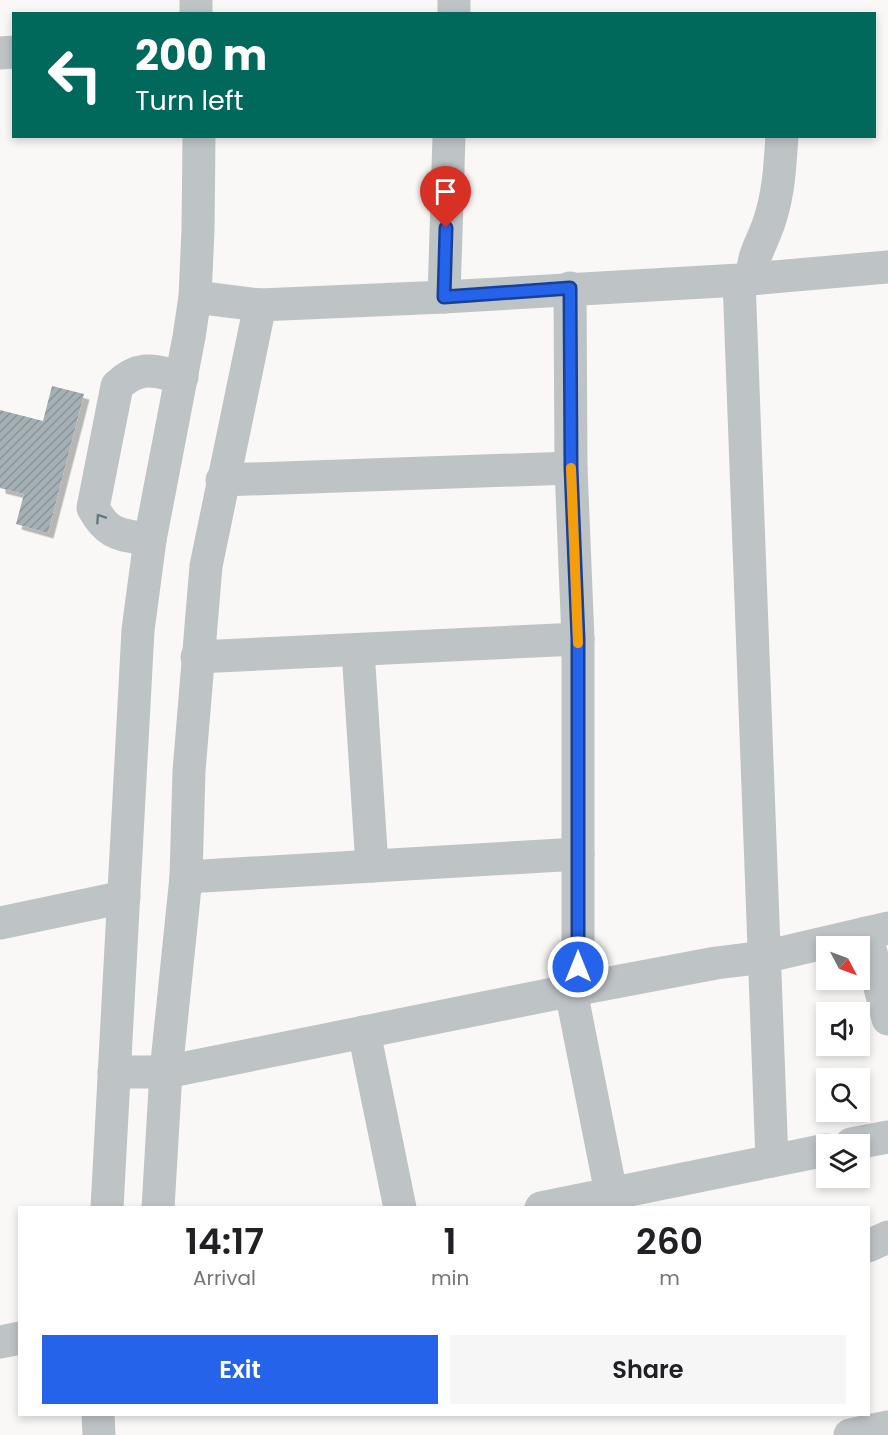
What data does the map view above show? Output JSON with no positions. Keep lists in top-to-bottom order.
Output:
{
  "north": "bottom right",
  "page": {
    "turn": ["200 m", "Turn left"],
    "eta": [
      "14:17",
      "Arrival",
      "1",
      "min",
      "260",
      "m"
    ],
    "buttons": ["Exit", "Share"]
  }
}
